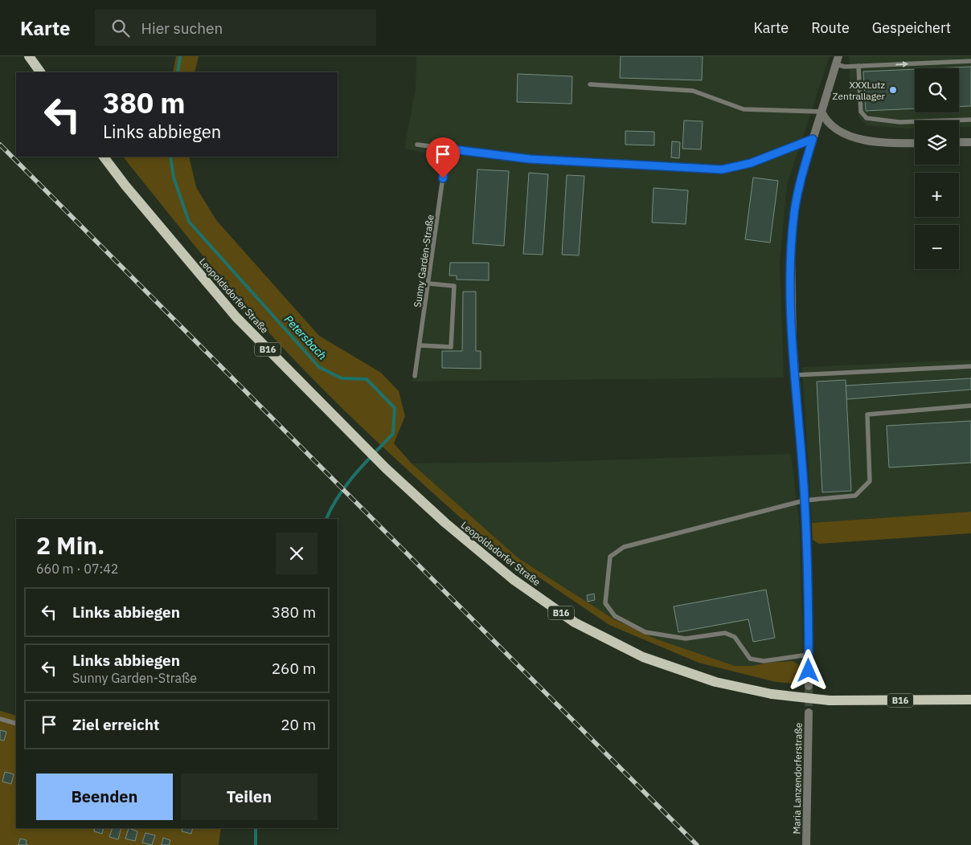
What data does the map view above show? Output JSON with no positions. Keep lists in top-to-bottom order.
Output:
{
  "streets": {
    "main road": ["Leopoldsdorfer Straße", "B16"],
    "street": ["Maria Lanzendorferstraße"],
    "lane": ["Sunny Garden-Straße"]
  },
  "water": ["Petersbach"],
  "places": ["XXXLutz Zentrallager"],
  "page": {
    "header": "Karte",
    "search": "Hier suchen",
    "nav": ["Karte", "Route", "Gespeichert"],
    "map_buttons": ["+", "−"],
    "turn": ["380 m", "Links abbiegen"],
    "heading": ["2 Min.", "660 m · 07:42"],
    "list": [
      {
        "name": "Links abbiegen",
        "value": "380 m"
      },
      {
        "name": "Links abbiegen",
        "note": "Sunny Garden-Straße",
        "value": "260 m"
      },
      {
        "name": "Ziel erreicht",
        "value": "20 m"
      }
    ],
    "buttons": ["Beenden", "Teilen"]
  }
}
